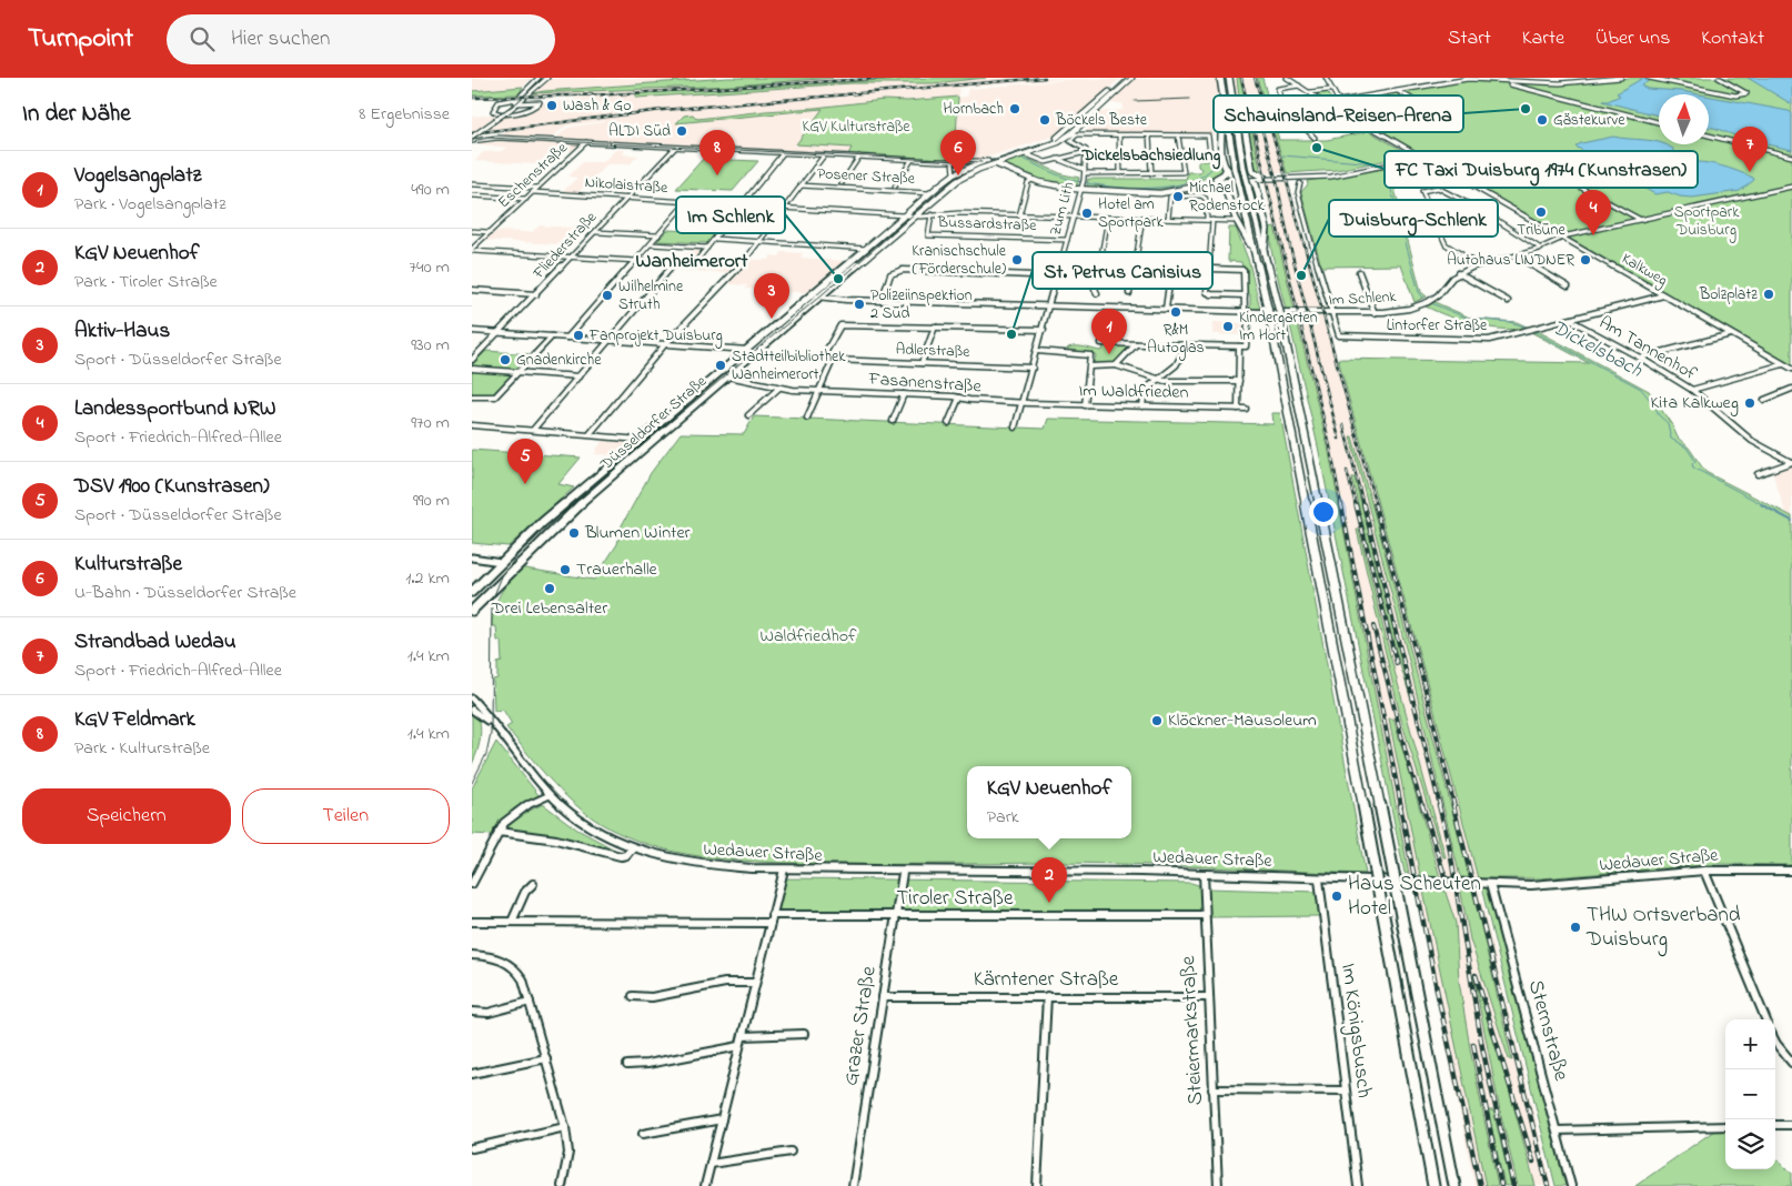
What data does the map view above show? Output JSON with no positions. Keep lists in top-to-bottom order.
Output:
{
  "streets": {
    "main road": ["Düsseldorfer Straße"],
    "street": [
      "Eschenstraße",
      "Posener Straße",
      "Nikolaistraße",
      "Zum Lith",
      "Bussardstraße",
      "Fliederstraße",
      "Kalkweg",
      "Im Schlenk",
      "Lintorfer Straße",
      "Am Tannenhof",
      "Adlerstraße",
      "Fasanenstraße",
      "Im Waldfrieden",
      "Wedauer Straße",
      "Tiroler Straße",
      "Kärntener Straße",
      "Grazer Straße",
      "Steiermarkstraße",
      "Im Königsbusch",
      "Sternstraße"
    ]
  },
  "crossings": [
    ["Eschenstraße", "Nikolaistraße"],
    ["Posener Straße", "Düsseldorfer Straße"],
    ["Nikolaistraße", "Zum Lith"],
    ["Nikolaistraße", "Bussardstraße"],
    ["Nikolaistraße", "Fliederstraße"],
    ["Nikolaistraße", "Düsseldorfer Straße"],
    ["Zum Lith", "Bussardstraße"],
    ["Zum Lith", "Im Schlenk"],
    ["Zum Lith", "Adlerstraße"],
    ["Zum Lith", "Fasanenstraße"],
    ["Zum Lith", "Im Waldfrieden"],
    ["Kalkweg", "Im Schlenk"],
    ["Kalkweg", "Lintorfer Straße"],
    ["Im Schlenk", "Lintorfer Straße"],
    ["Im Schlenk", "Düsseldorfer Straße"],
    ["Lintorfer Straße", "Am Tannenhof"],
    ["Fasanenstraße", "Im Waldfrieden"],
    ["Fasanenstraße", "Düsseldorfer Straße"],
    ["Wedauer Straße", "Grazer Straße"],
    ["Wedauer Straße", "Steiermarkstraße"],
    ["Wedauer Straße", "Im Königsbusch"],
    ["Wedauer Straße", "Sternstraße"],
    ["Tiroler Straße", "Grazer Straße"],
    ["Tiroler Straße", "Steiermarkstraße"],
    ["Kärntener Straße", "Grazer Straße"],
    ["Kärntener Straße", "Steiermarkstraße"]
  ],
  "districts": ["Dickelsbachsiedlung", "Wanheimerort"],
  "water": ["Dickelsbach"],
  "parks": ["KGV Kulturstraße", "Sportpark Duisburg", "Waldfriedhof"],
  "places": [
    "Wash & Go",
    "Hornbach",
    "Schauinsland-Reisen-Arena",
    "Böckels Beste",
    "Gästekurve",
    "ALDI Süd",
    "FC Taxi Duisburg 1974 (Kunstrasen)",
    "Michael Rodenstock",
    "Tribüne",
    "Hotel am Sportpark",
    "Kranischschule (Förderschule)",
    "Autohaus LINDNER",
    "Duisburg-Schlenk",
    "Im Schlenk",
    "Bolzplatz",
    "Wilhelmine Struth",
    "Polizeiinspektion 2 Süd",
    "R&M Autoglas",
    "Kindergarten Im Hort",
    "St. Petrus Canisius",
    "Fanprojekt Duisburg",
    "Gnadenkirche",
    "Stadtteilbibliothek Wanheimerort",
    "Kita Kalkweg",
    "Blumen Winter",
    "Trauerhalle",
    "Drei Lebensalter",
    "Klöckner-Mausoleum",
    "Haus Scheuten Hotel",
    "THW Ortsverband Duisburg"
  ],
  "north": "top",
  "page": {
    "header": "Turnpoint",
    "search": "Hier suchen",
    "nav": [
      "Start",
      "Karte",
      "Über uns",
      "Kontakt"
    ],
    "heading": ["In der Nähe", "8 Ergebnisse"],
    "pins": [
      "7",
      "6",
      "8",
      "4",
      "3",
      "1",
      "5",
      "2"
    ],
    "list": [
      {
        "mark": "1",
        "name": "Vogelsangplatz",
        "note": "Park · Vogelsangplatz",
        "value": "490 m"
      },
      {
        "mark": "2",
        "name": "KGV Neuenhof",
        "note": "Park · Tiroler Straße",
        "value": "740 m"
      },
      {
        "mark": "3",
        "name": "Aktiv-Haus",
        "note": "Sport · Düsseldorfer Straße",
        "value": "930 m"
      },
      {
        "mark": "4",
        "name": "Landessportbund NRW",
        "note": "Sport · Friedrich-Alfred-Allee",
        "value": "970 m"
      },
      {
        "mark": "5",
        "name": "DSV 1900 (Kunstrasen)",
        "note": "Sport · Düsseldorfer Straße",
        "value": "990 m"
      },
      {
        "mark": "6",
        "name": "Kulturstraße",
        "note": "U-Bahn · Düsseldorfer Straße",
        "value": "1.2 km"
      },
      {
        "mark": "7",
        "name": "Strandbad Wedau",
        "note": "Sport · Friedrich-Alfred-Allee",
        "value": "1.4 km"
      },
      {
        "mark": "8",
        "name": "KGV Feldmark",
        "note": "Park · Kulturstraße",
        "value": "1.4 km"
      }
    ],
    "popup": ["KGV Neuenhof", "Park"],
    "buttons": ["Speichern", "Teilen"],
    "map_buttons": ["+", "−"]
  }
}
